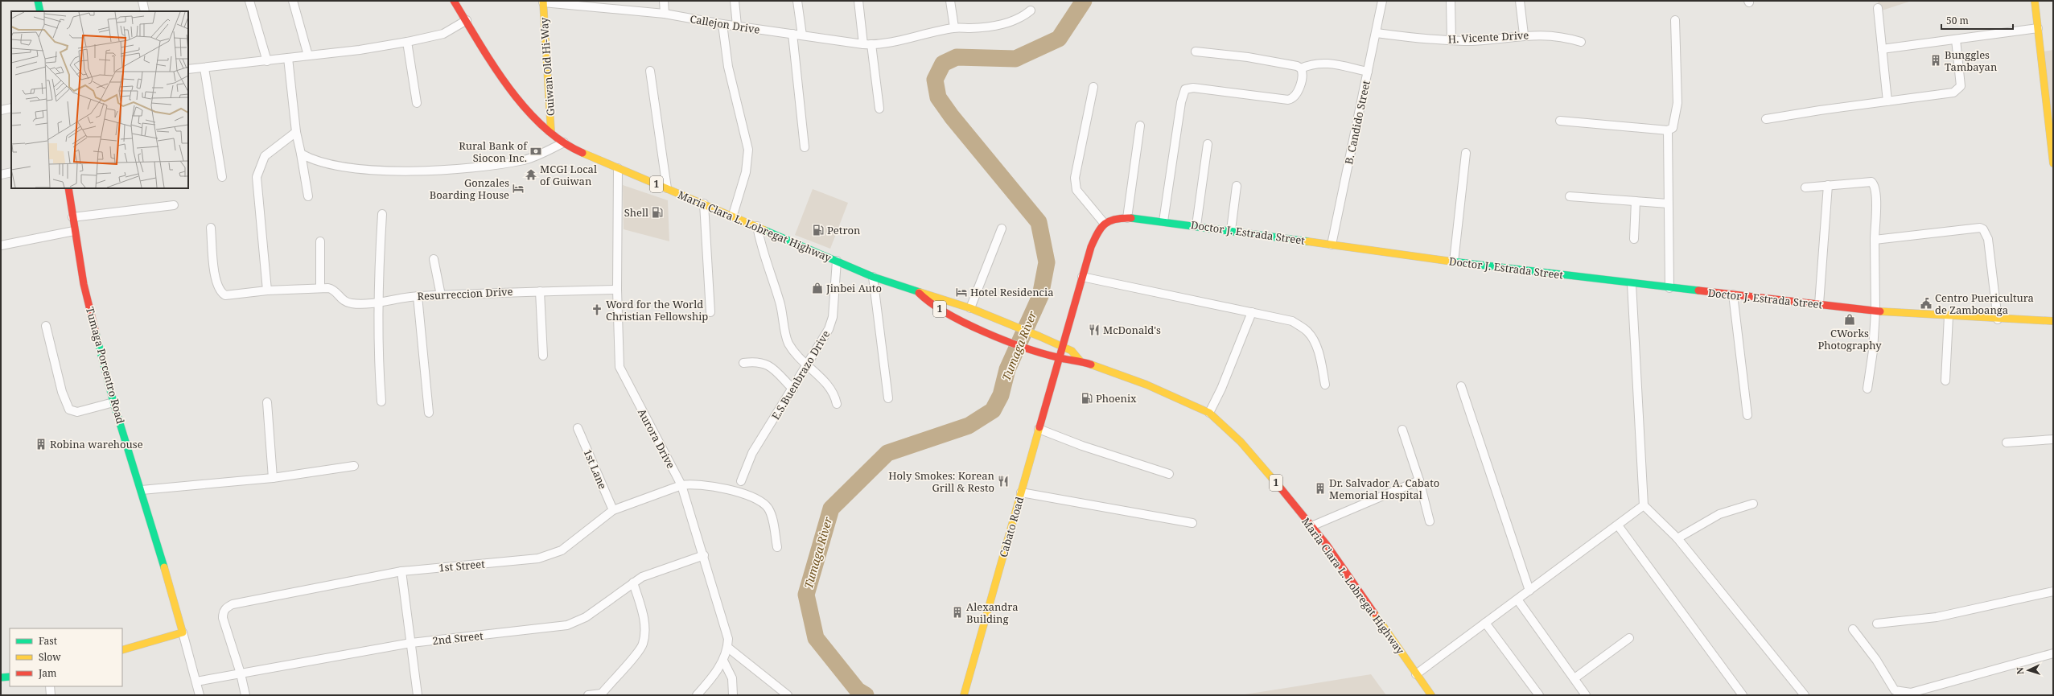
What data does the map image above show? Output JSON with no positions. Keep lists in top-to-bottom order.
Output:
{
  "streets": {
    "main road": [
      "Guiwan Old Hi-Way",
      "1",
      "Maria Clara L. Lobregat Highway",
      "Doctor J. Estrada Street",
      "Tumaga Porcentro Road",
      "Cabato Road"
    ],
    "street": [
      "Callejon Drive",
      "H. Vicente Drive",
      "B. Candido Street",
      "Resurreccion Drive",
      "E.S.Buenbrazo Drive",
      "Aurora Drive",
      "1st Lane",
      "1st Street",
      "2nd Street"
    ]
  },
  "crossings": [
    ["Callejon Drive", "Guiwan Old Hi-Way"],
    ["H. Vicente Drive", "B. Candido Street"],
    ["Guiwan Old Hi-Way", "Maria Clara L. Lobregat Highway"],
    ["B. Candido Street", "Doctor J. Estrada Street"],
    ["Maria Clara L. Lobregat Highway", "E.S.Buenbrazo Drive"],
    ["Maria Clara L. Lobregat Highway", "Aurora Drive"],
    ["Maria Clara L. Lobregat Highway", "Cabato Road"],
    ["Resurreccion Drive", "Aurora Drive"],
    ["Aurora Drive", "1st Street"],
    ["Aurora Drive", "2nd Street"],
    ["1st Lane", "1st Street"],
    ["1st Street", "2nd Street"]
  ],
  "water": ["Tumaga River"],
  "places": {
    "building": [
      "Bunggles Tambayan",
      "Robina warehouse",
      "Dr. Salvador A. Cabato Memorial Hospital",
      "Alexandra Building"
    ],
    "bank": ["Rural Bank of Siocon Inc."],
    "temple": ["MCGI Local of Guiwan"],
    "hotel": ["Gonzales Boarding House", "Hotel Residencia"],
    "fuel station": ["Shell", "Petron", "Phoenix"],
    "shop": ["Jinbei Auto", "CWorks Photography"],
    "public building": ["Centro Puericultura de Zamboanga"],
    "church": ["Word for the World Christian Fellowship"],
    "restaurant": ["McDonald's", "Holy Smokes: Korean Grill & Resto"]
  },
  "legend": ["Fast", "Slow", "Jam"],
  "scale_bar": "50 m",
  "north": "left"
}
